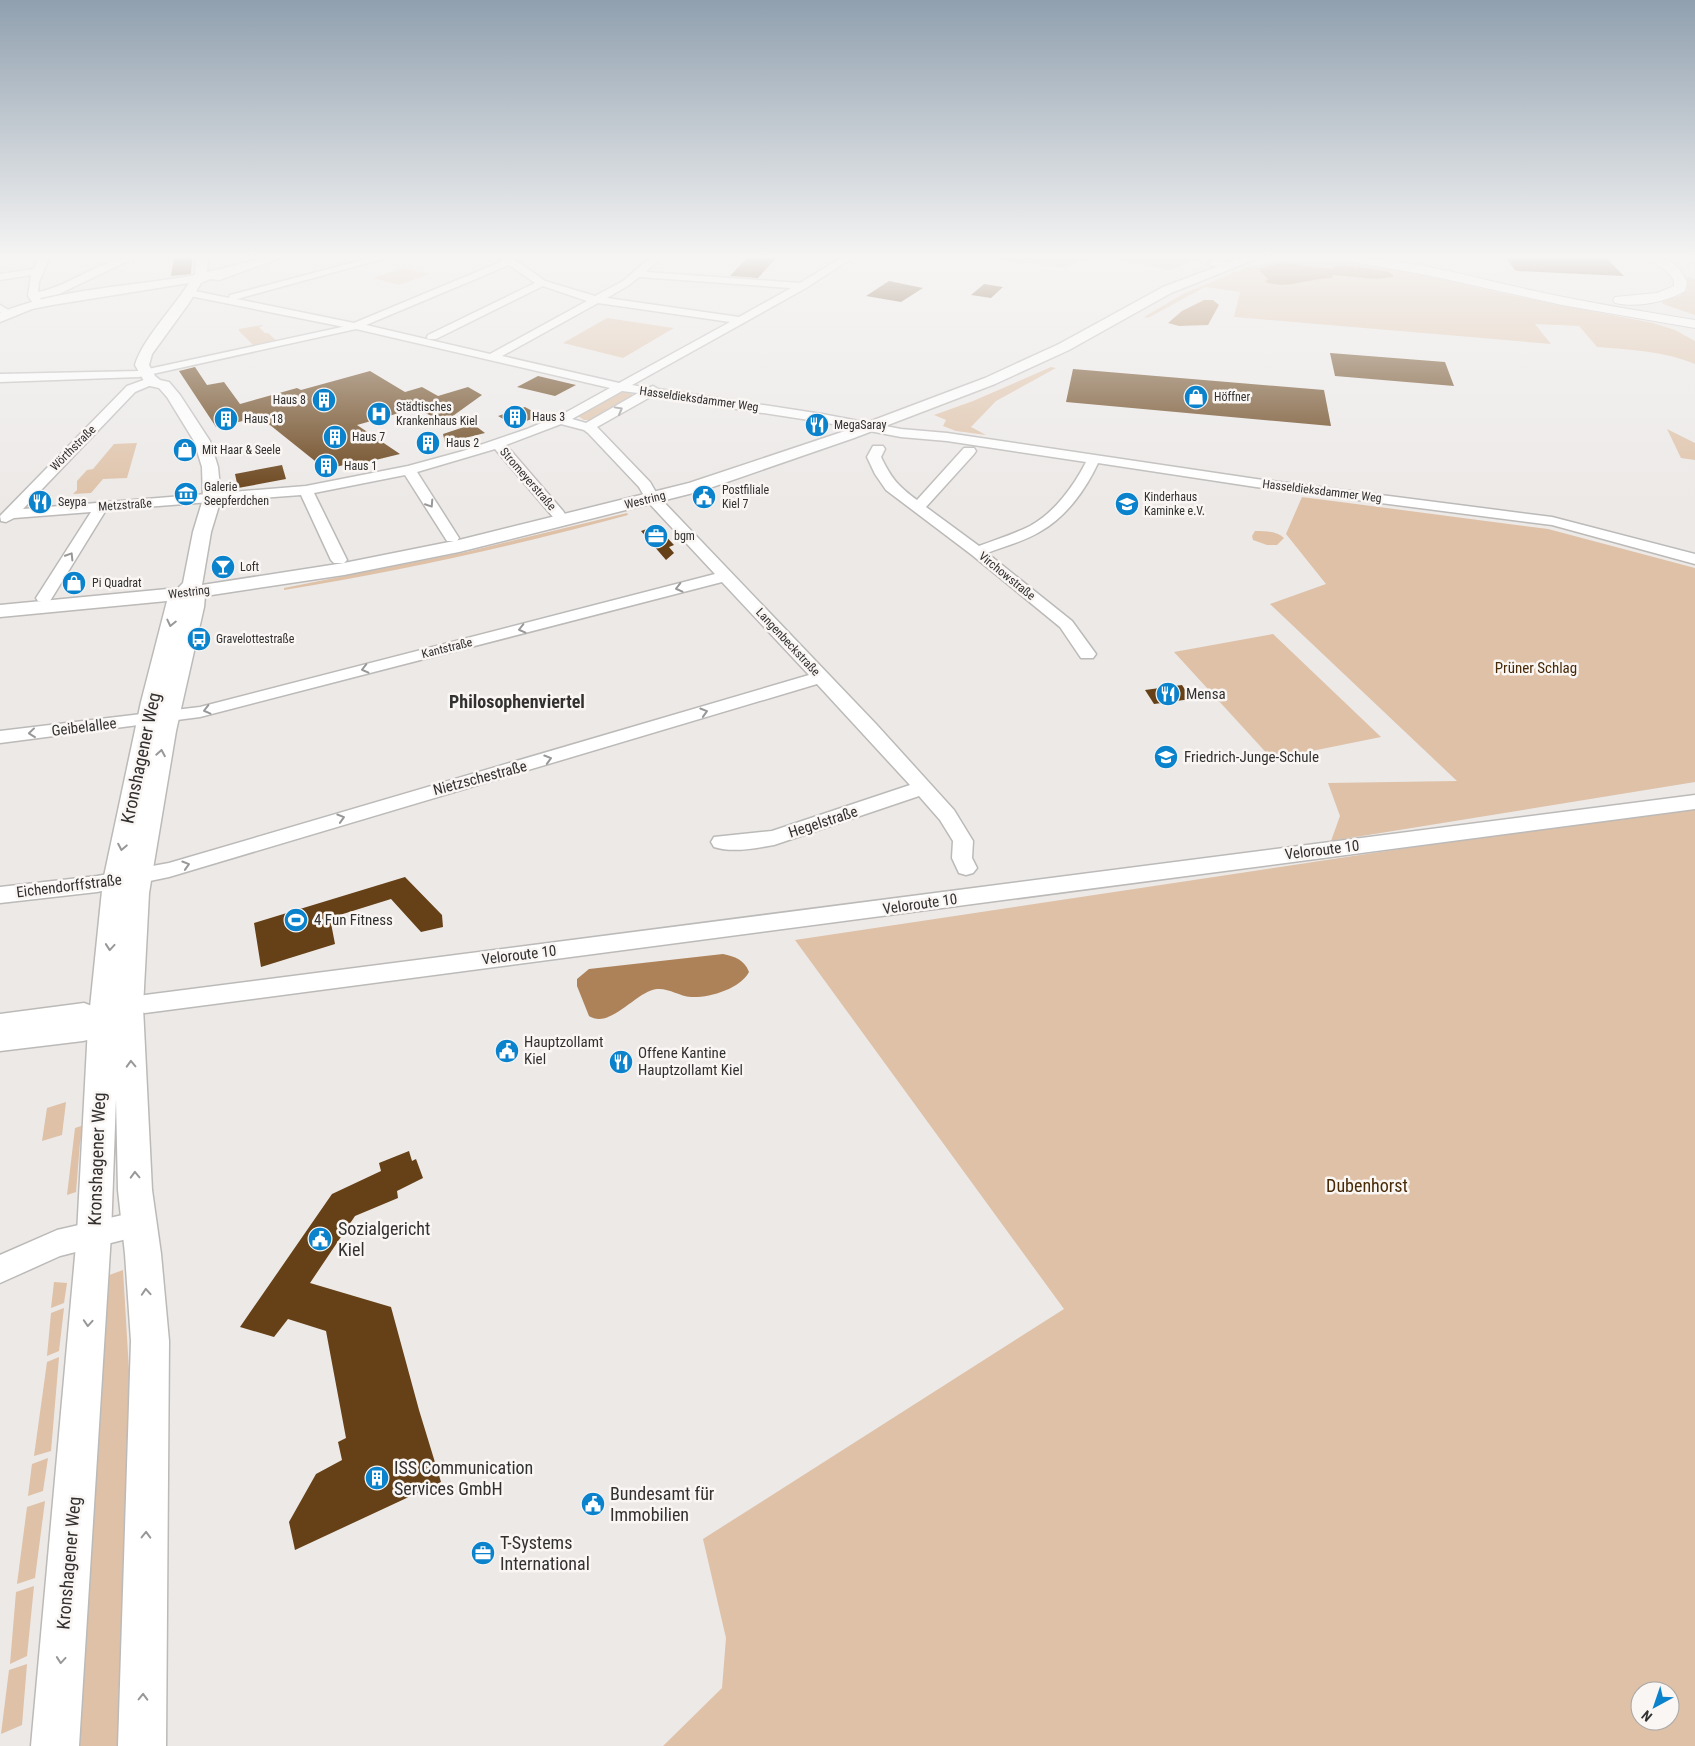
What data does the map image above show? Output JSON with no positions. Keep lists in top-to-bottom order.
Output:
{
  "streets": {
    "main road": ["Westring", "Kronshagener Weg"],
    "street": [
      "Hasseldieksdammer Weg",
      "Wörthstraße",
      "Stromeyerstraße",
      "Metzstraße",
      "Virchowstraße",
      "Langenbeckstraße",
      "Kantstraße",
      "Geibelallee",
      "Nietzschestraße",
      "Hegelstraße",
      "Veloroute 10",
      "Eichendorffstraße"
    ]
  },
  "crossings": [
    ["Hasseldieksdammer Weg", "Westring"],
    ["Hasseldieksdammer Weg", "Metzstraße"],
    ["Wörthstraße", "Metzstraße"],
    ["Wörthstraße", "Kronshagener Weg"],
    ["Stromeyerstraße", "Westring"],
    ["Stromeyerstraße", "Metzstraße"],
    ["Westring", "Langenbeckstraße"],
    ["Westring", "Kronshagener Weg"],
    ["Metzstraße", "Kronshagener Weg"],
    ["Langenbeckstraße", "Kantstraße"],
    ["Langenbeckstraße", "Nietzschestraße"],
    ["Langenbeckstraße", "Hegelstraße"],
    ["Kantstraße", "Geibelallee"],
    ["Kantstraße", "Kronshagener Weg"],
    ["Geibelallee", "Kronshagener Weg"],
    ["Kronshagener Weg", "Nietzschestraße"],
    ["Kronshagener Weg", "Eichendorffstraße"],
    ["Nietzschestraße", "Eichendorffstraße"]
  ],
  "one_way": ["Kantstraße", "Geibelallee", "Nietzschestraße"],
  "districts": ["Philosophenviertel"],
  "parks": ["Prüner Schlag", "Dubenhorst"],
  "places": {
    "shop": ["Höffner", "Mit Haar & Seele", "Pi Quadrat"],
    "building": [
      "Haus 8",
      "Haus 3",
      "Haus 18",
      "Haus 7",
      "Haus 2",
      "Haus 1",
      "ISS Communication Services GmbH"
    ],
    "hospital": ["Städtisches Krankenhaus Kiel"],
    "restaurant": [
      "MegaSaray",
      "Seypa",
      "Mensa",
      "Offene Kantine Hauptzollamt Kiel"
    ],
    "museum": ["Galerie Seepferdchen"],
    "public building": [
      "Postfiliale Kiel 7",
      "Hauptzollamt Kiel",
      "Sozialgericht Kiel",
      "Bundesamt für Immobilien"
    ],
    "school or university": ["Kinderhaus Kaminke e.V.", "Friedrich-Junge-Schule"],
    "office": ["bgm", "T-Systems International"],
    "bar": ["Loft"],
    "bus stop": ["Gravelottestraße"],
    "sports": ["4 Fun Fitness"]
  },
  "north": "bottom left"
}
